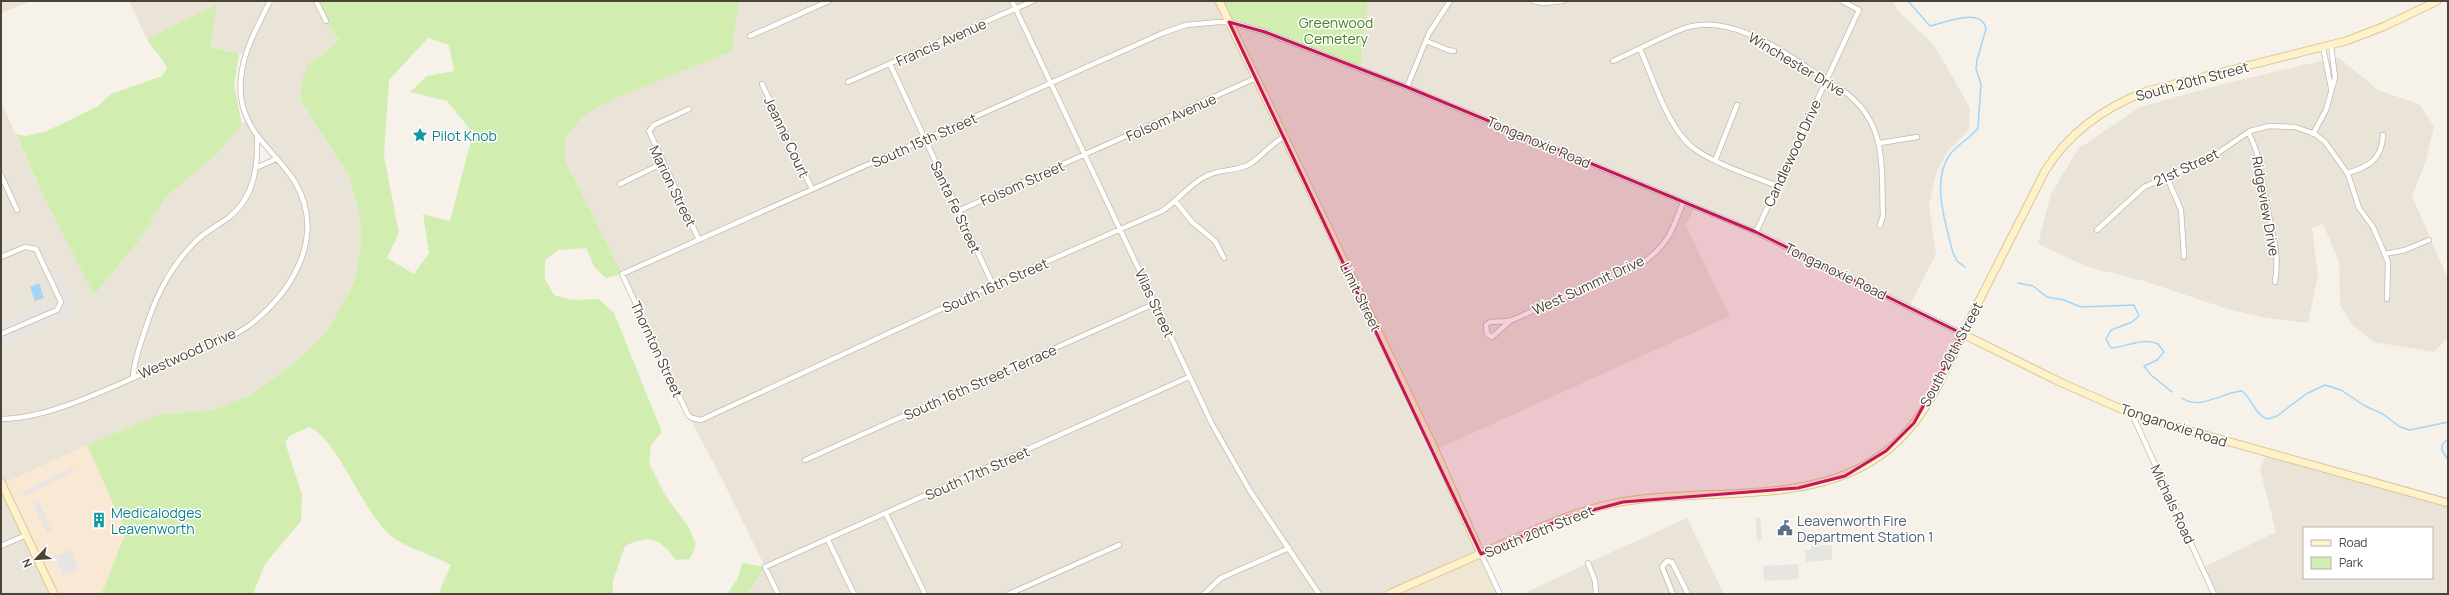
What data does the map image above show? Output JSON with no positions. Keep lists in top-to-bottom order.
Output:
{
  "streets": {
    "main road": ["South 20th Street", "Tonganoxie Road", "Limit Street"],
    "street": [
      "Francis Avenue",
      "Winchester Drive",
      "Folsom Avenue",
      "Jeanne Court",
      "South 15th Street",
      "Candlewood Drive",
      "21st Street",
      "Folsom Street",
      "Marion Street",
      "Ridgeview Drive",
      "Santa Fe Street",
      "South 16th Street",
      "West Summit Drive",
      "Vilas Street",
      "Thornton Street",
      "Westwood Drive",
      "South 16th Street Terrace",
      "South 17th Street",
      "Michals Road"
    ]
  },
  "crossings": [
    ["Francis Avenue", "Santa Fe Street"],
    ["Francis Avenue", "Vilas Street"],
    ["Winchester Drive", "Candlewood Drive"],
    ["South 20th Street", "Tonganoxie Road"],
    ["South 20th Street", "Limit Street"],
    ["Folsom Avenue", "Folsom Street"],
    ["Folsom Avenue", "Limit Street"],
    ["Folsom Avenue", "Vilas Street"],
    ["Jeanne Court", "South 15th Street"],
    ["South 15th Street", "Tonganoxie Road"],
    ["South 15th Street", "Marion Street"],
    ["South 15th Street", "Santa Fe Street"],
    ["South 15th Street", "Limit Street"],
    ["South 15th Street", "Vilas Street"],
    ["South 15th Street", "Thornton Street"],
    ["Tonganoxie Road", "Candlewood Drive"],
    ["Tonganoxie Road", "West Summit Drive"],
    ["Tonganoxie Road", "Limit Street"],
    ["Tonganoxie Road", "Michals Road"],
    ["21st Street", "Ridgeview Drive"],
    ["Folsom Street", "Santa Fe Street"],
    ["Folsom Street", "Vilas Street"],
    ["Santa Fe Street", "South 16th Street"],
    ["South 16th Street", "Limit Street"],
    ["South 16th Street", "Vilas Street"],
    ["South 16th Street", "Thornton Street"],
    ["Vilas Street", "South 16th Street Terrace"],
    ["Vilas Street", "South 17th Street"]
  ],
  "parks": ["Greenwood Cemetery"],
  "places": {
    "place": ["Pilot Knob"],
    "building": ["Medicalodges Leavenworth"],
    "public building": ["Leavenworth Fire Department Station 1"]
  },
  "legend": ["Road", "Park"],
  "north": "bottom left"
}
